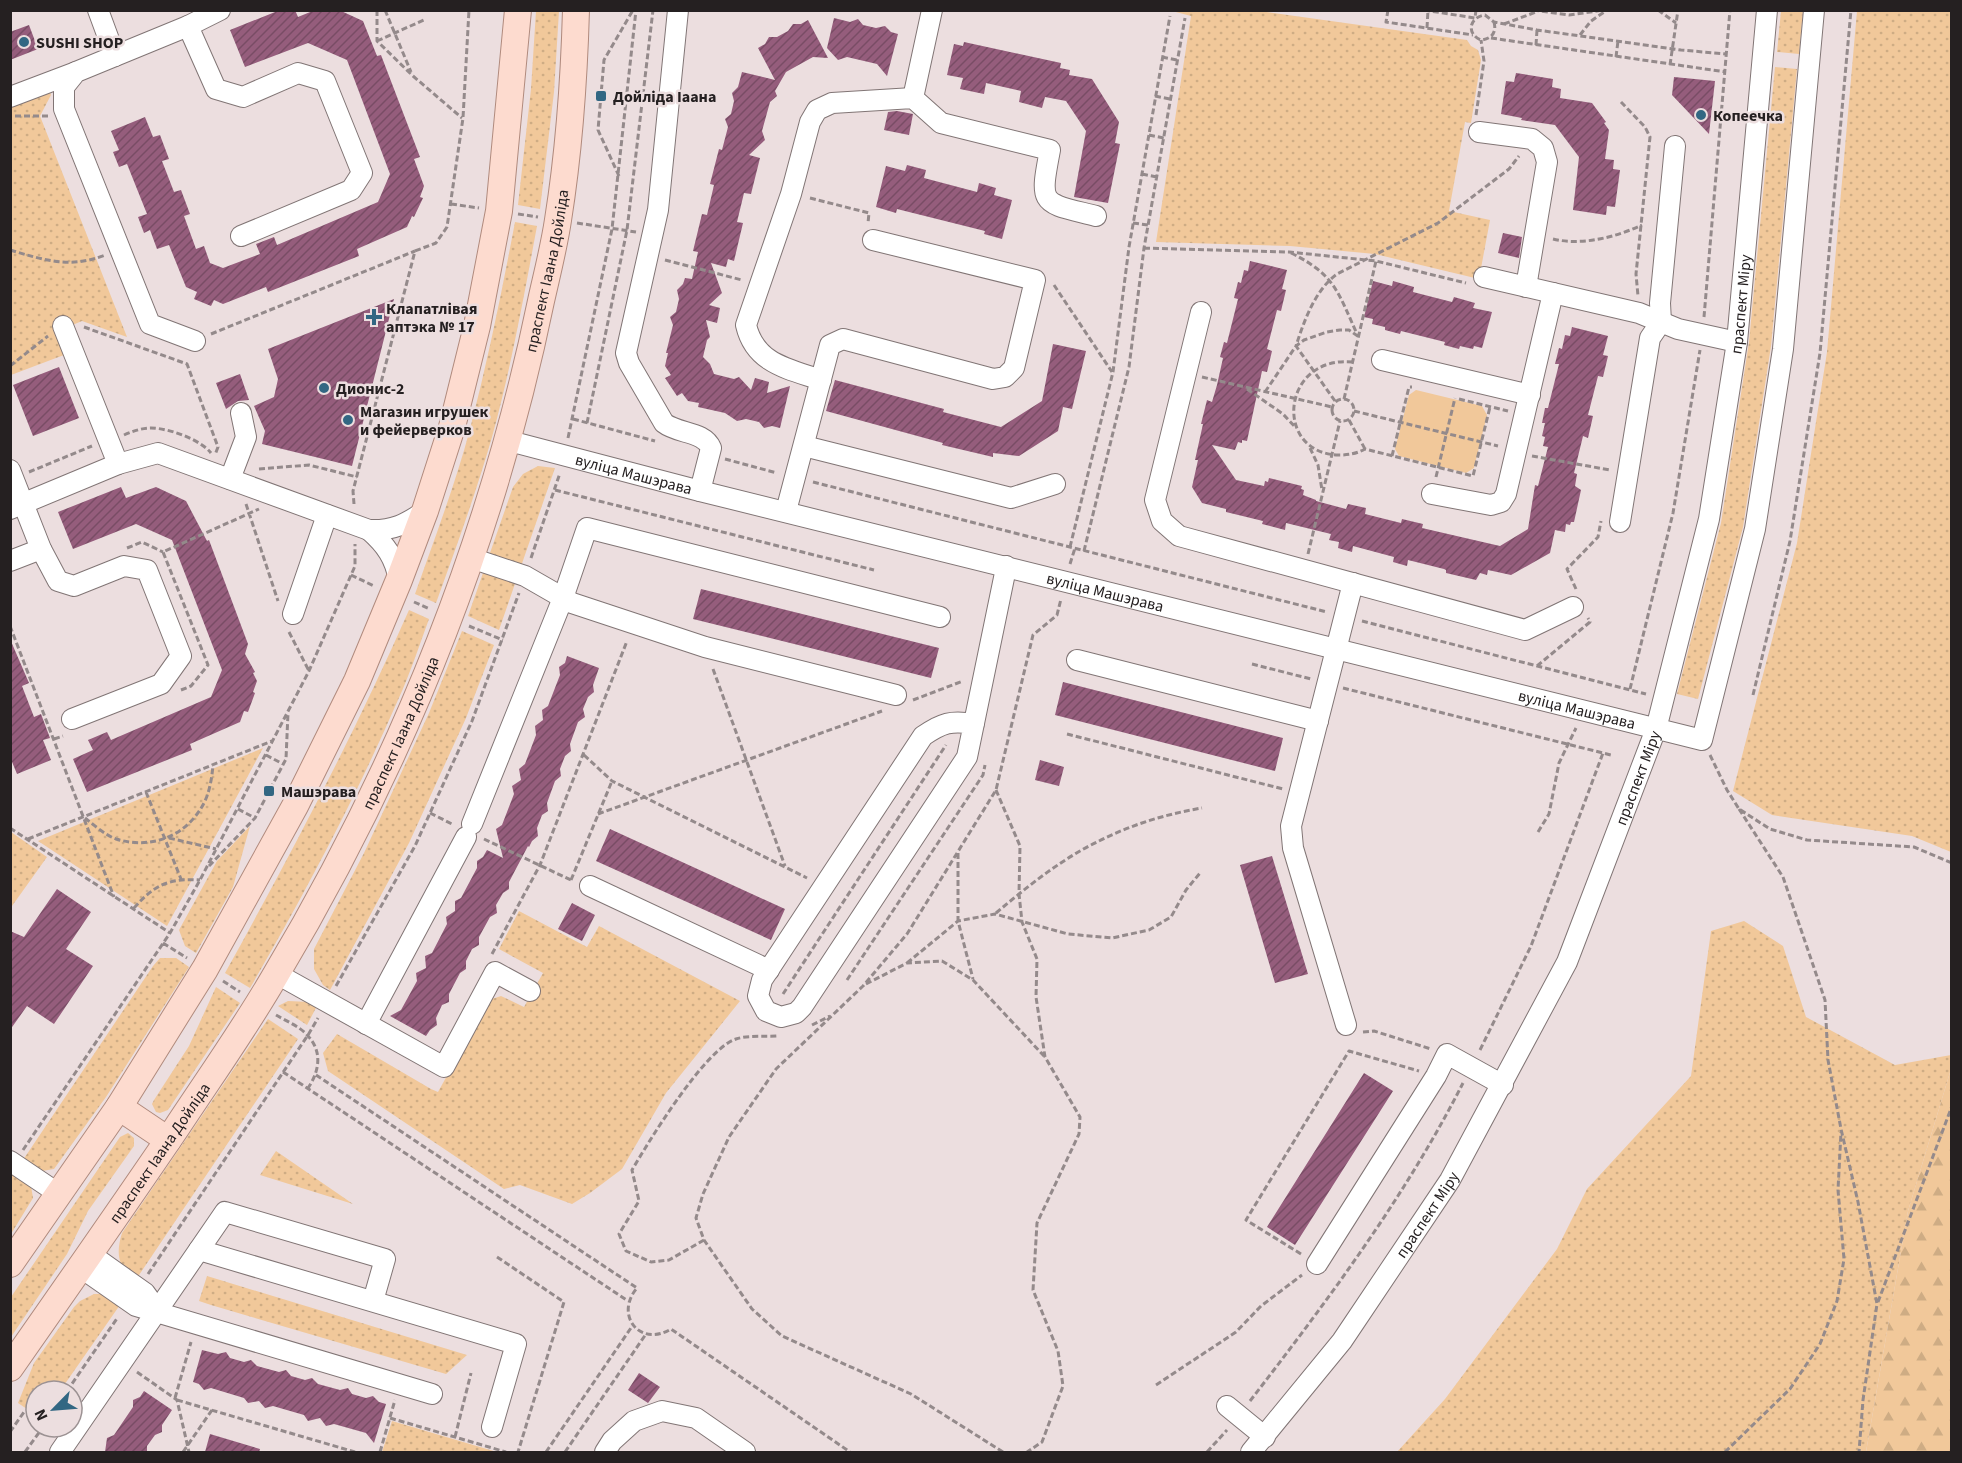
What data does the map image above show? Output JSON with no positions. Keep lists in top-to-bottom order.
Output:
{
  "streets": {
    "main road": ["праспект Іаана Дойліда"],
    "street": ["праспект Міру", "вуліца Машэрава"]
  },
  "crossings": [
    ["праспект Іаана Дойліда", "вуліца Машэрава"],
    ["праспект Міру", "вуліца Машэрава"]
  ],
  "places": {
    "other": [
      "SUSHI SHOP",
      "Копеечка",
      "Дионис-2",
      "Магазин игрушек и фейерверков"
    ],
    "transit": ["Дойліда Іаана", "Машэрава"],
    "health": ["Клапатлівая аптэка № 17"]
  },
  "north": "bottom left"
}
